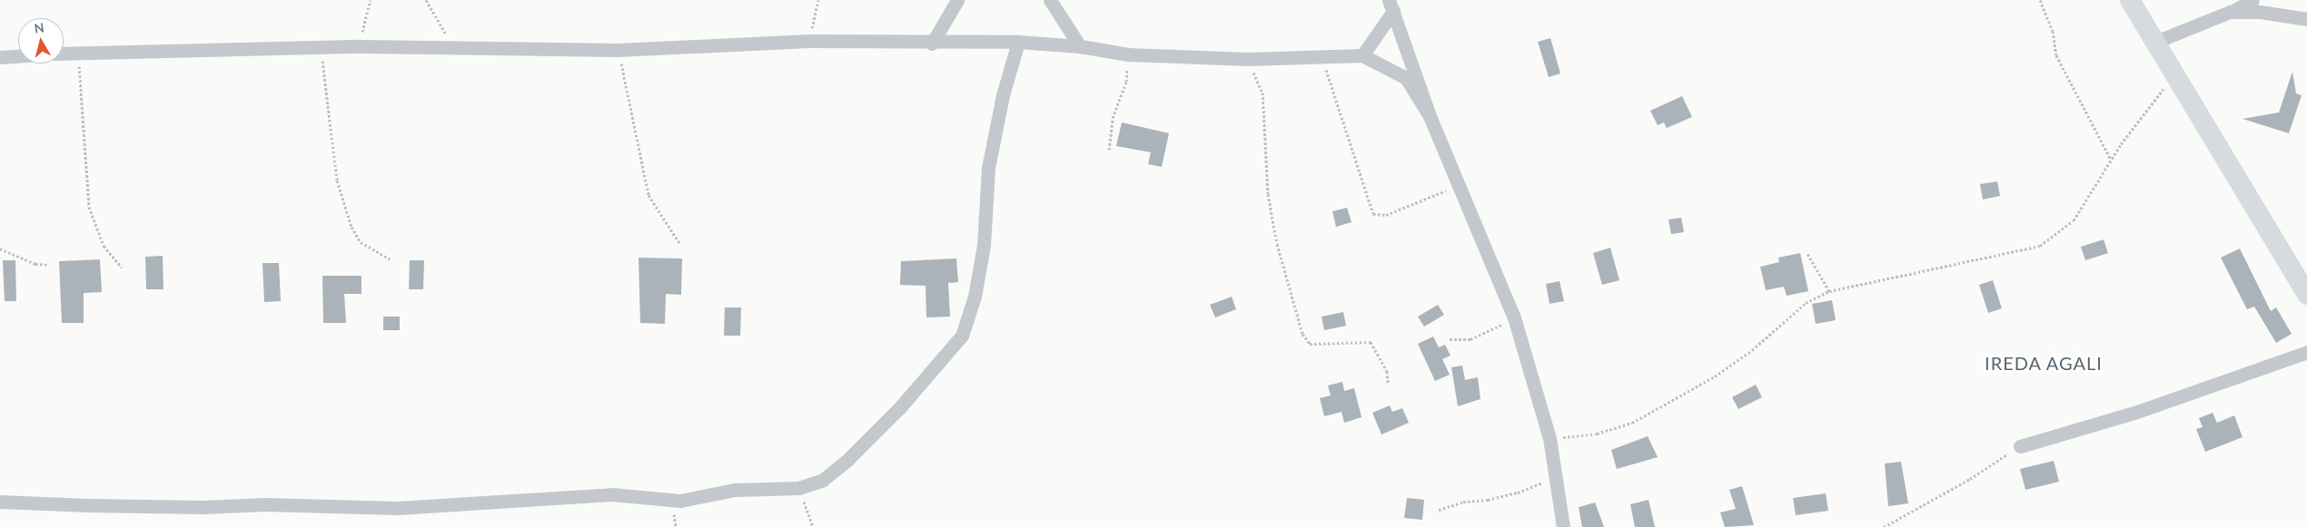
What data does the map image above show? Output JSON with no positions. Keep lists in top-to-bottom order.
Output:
{
  "districts": ["IREDA AGALI"],
  "north": "top"
}
